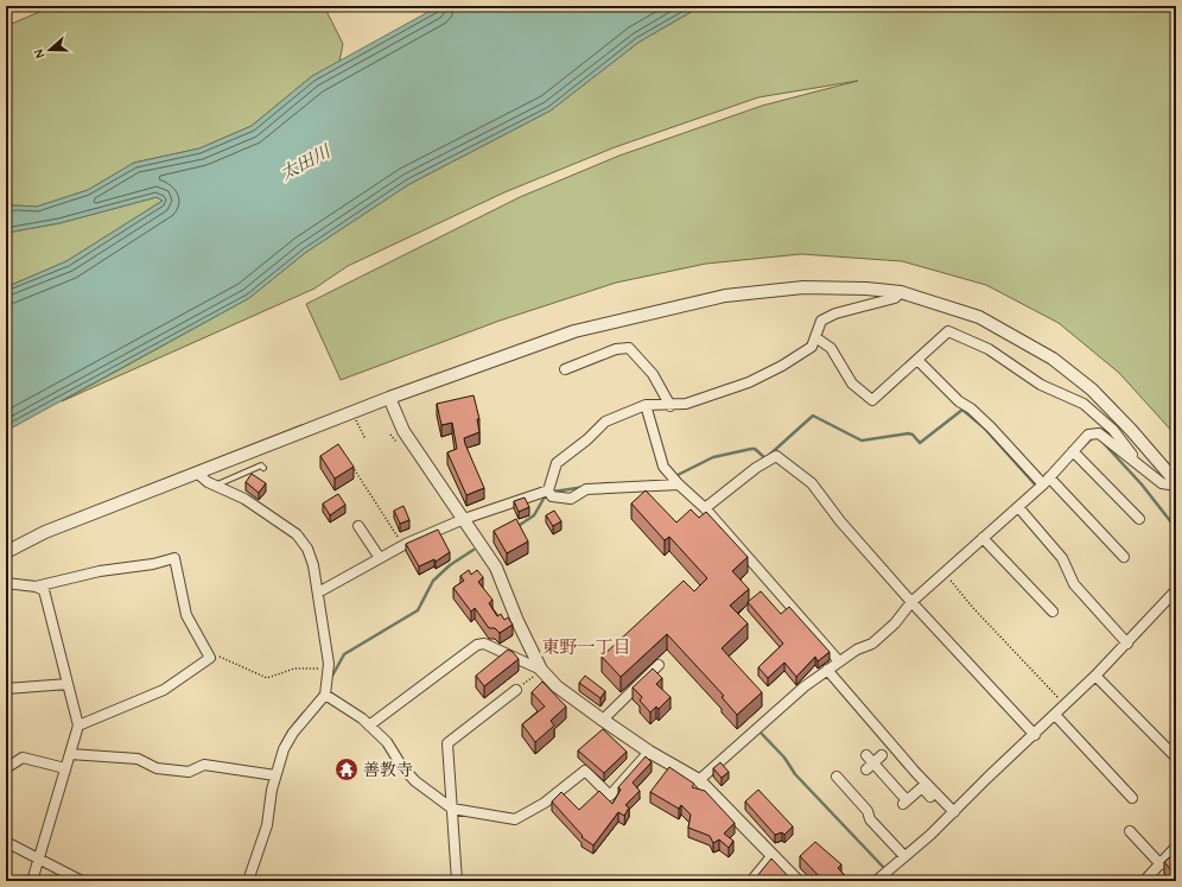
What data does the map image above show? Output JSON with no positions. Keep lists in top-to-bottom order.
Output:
{
  "districts": ["東野一丁目"],
  "water": ["太田川"],
  "places": {
    "temple": ["善教寺"]
  },
  "north": "left"
}
